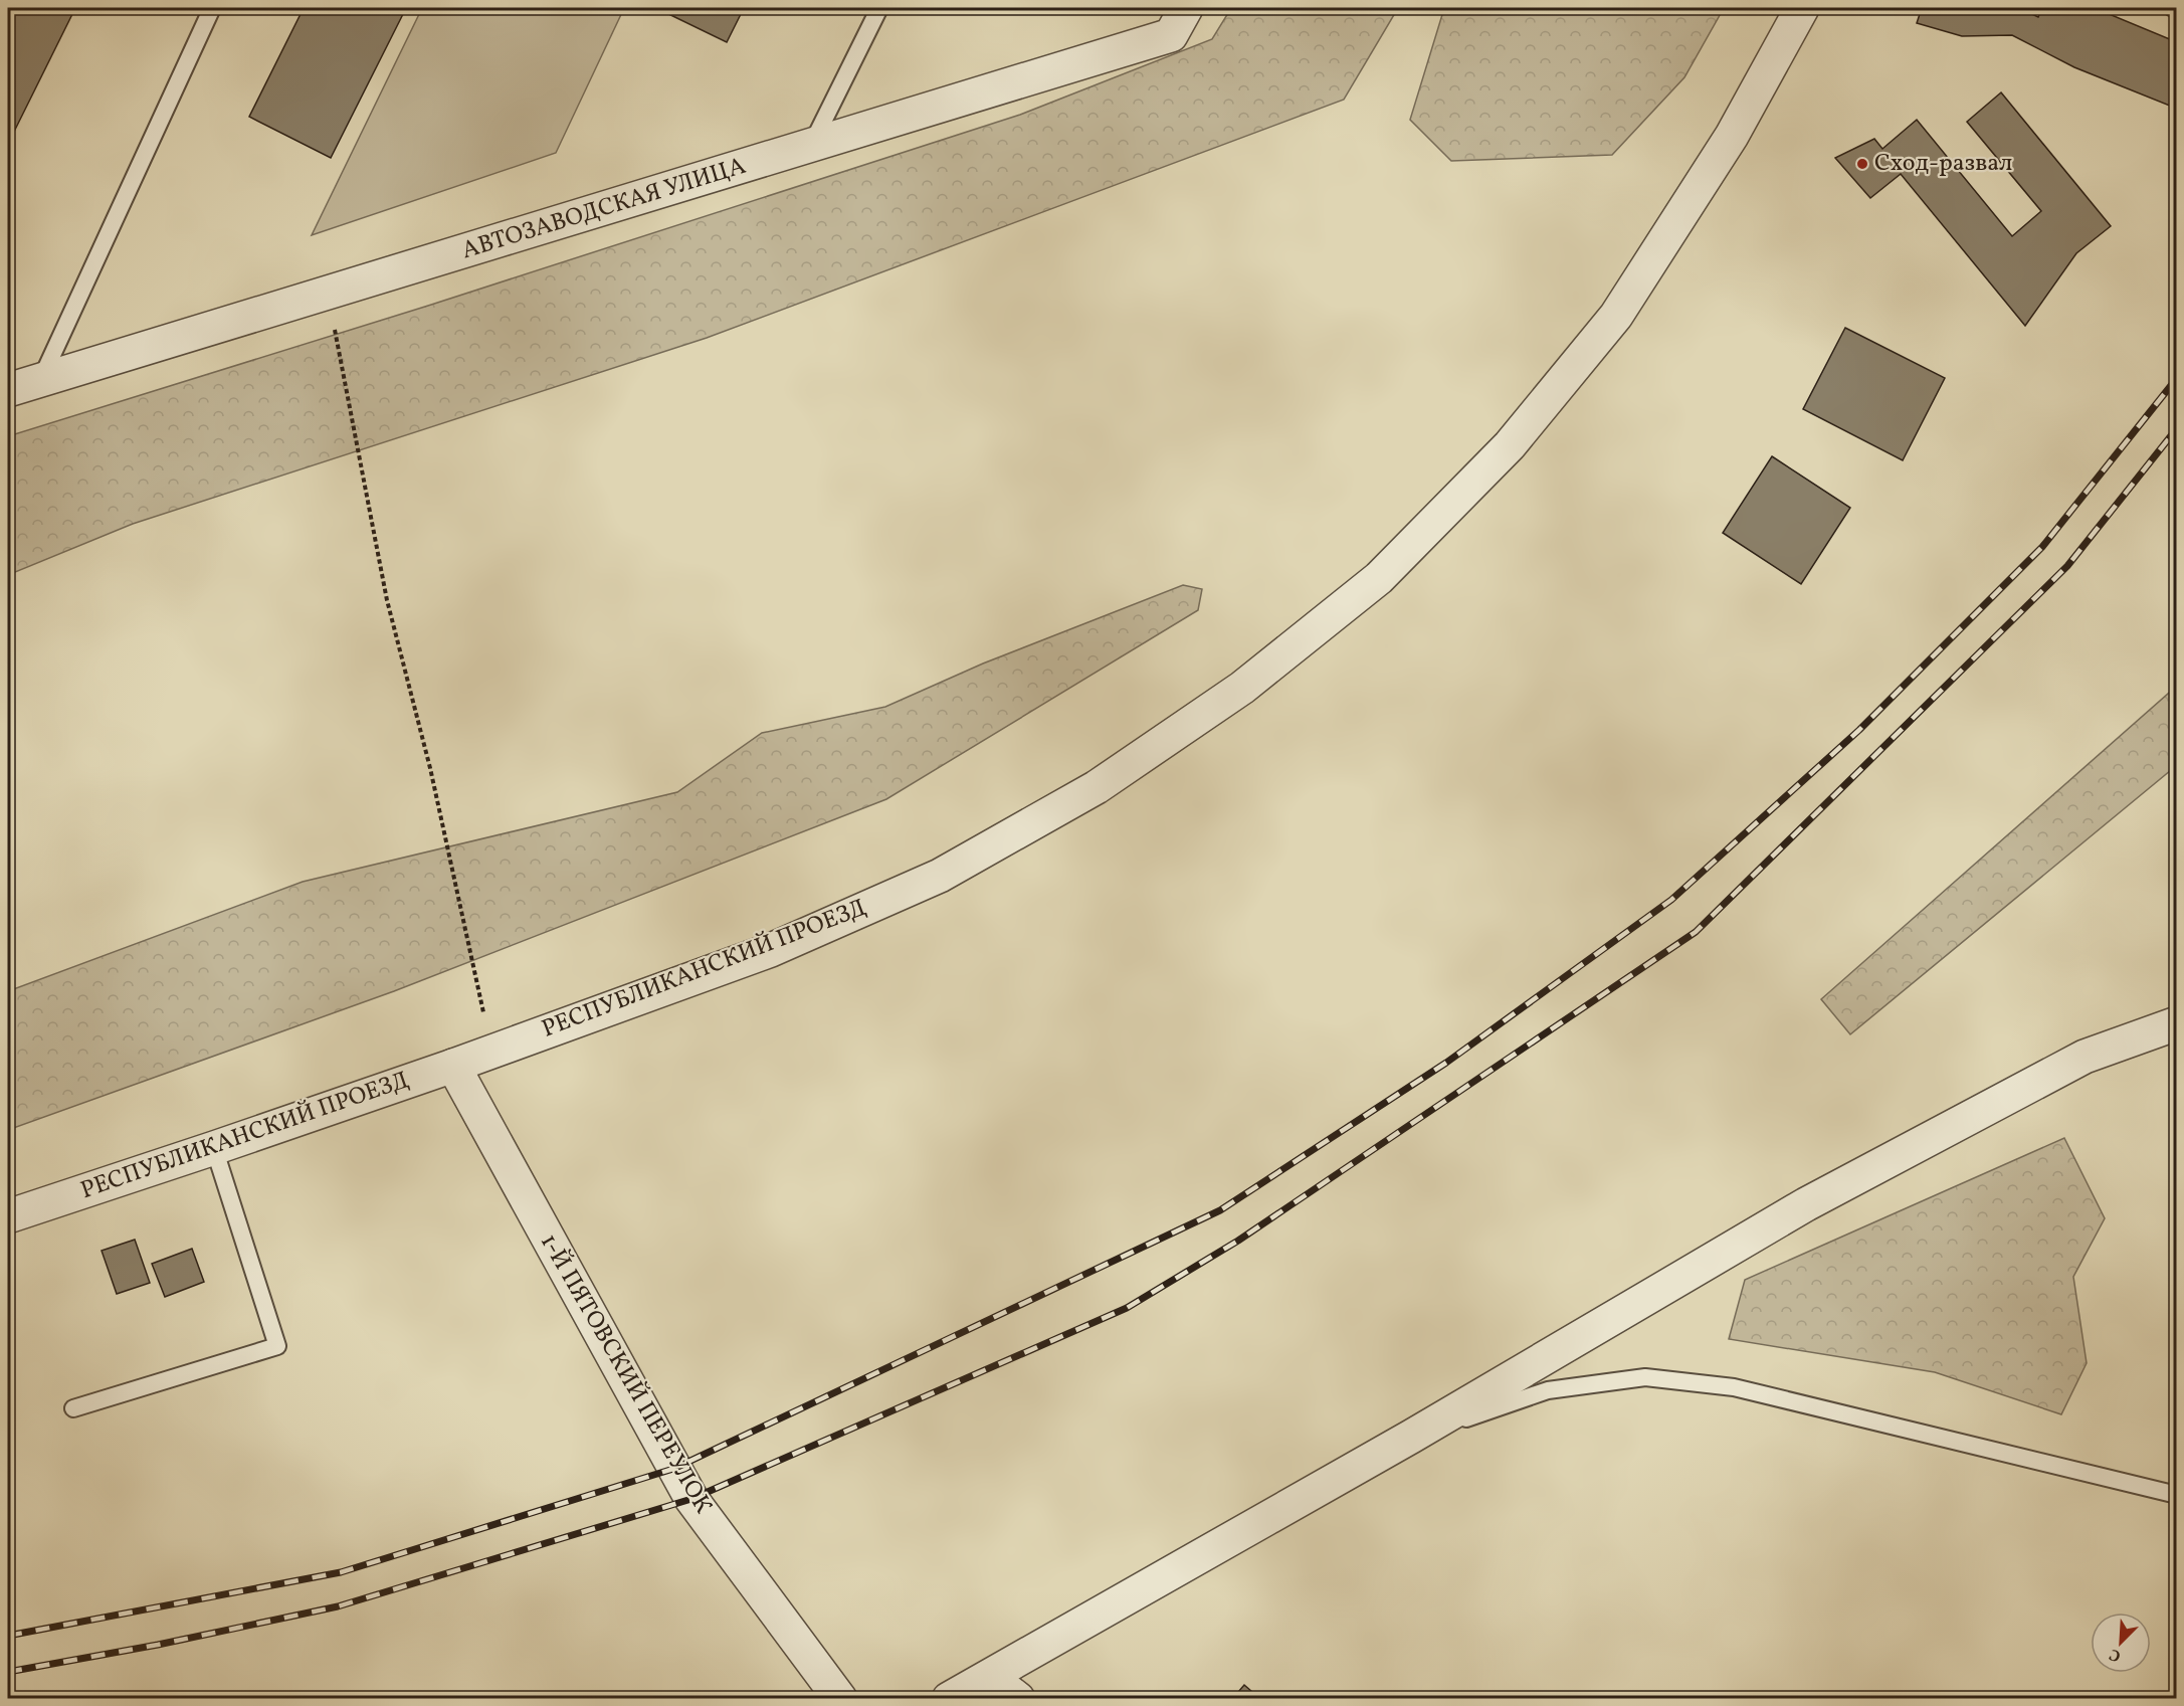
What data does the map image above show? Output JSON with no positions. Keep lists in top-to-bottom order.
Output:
{
  "streets": {
    "street": ["АВТОЗАВОДСКАЯ УЛИЦА", "РЕСПУБЛИКАНСКИЙ ПРОЕЗД", "1-Й ПЯТОВСКИЙ ПЕРЕУЛОК"]
  },
  "crossings": [
    ["РЕСПУБЛИКАНСКИЙ ПРОЕЗД", "1-Й ПЯТОВСКИЙ ПЕРЕУЛОК"]
  ],
  "places": ["Сход-развал"],
  "north": "bottom left"
}
